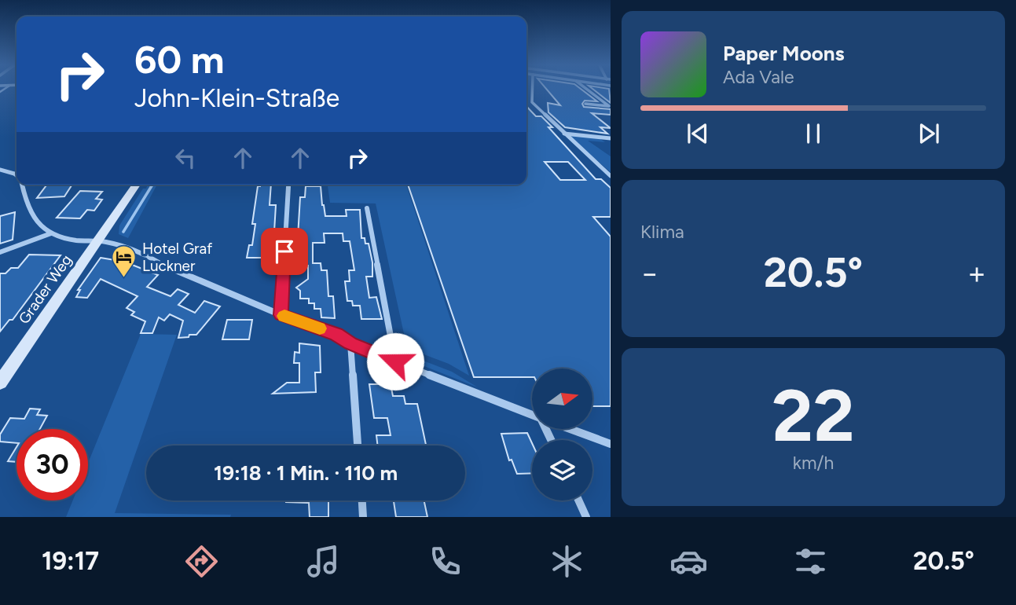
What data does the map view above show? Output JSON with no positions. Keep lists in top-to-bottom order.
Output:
{
  "streets": {
    "street": ["Grader Weg"]
  },
  "places": {
    "hotel": ["Hotel Graf Luckner"]
  },
  "north": "right",
  "page": {
    "turn": ["60 m", "John-Klein-Straße"],
    "song": ["Paper Moons", "Ada Vale"],
    "tile": [
      "Klima",
      ["22", "km/h"]
    ],
    "heat": ["−", "20.5°", "+"],
    "limit": "30",
    "trip": "19:18 · 1 Min. · 110 m",
    "tabs": ["19:17", "20.5°"]
  }
}
